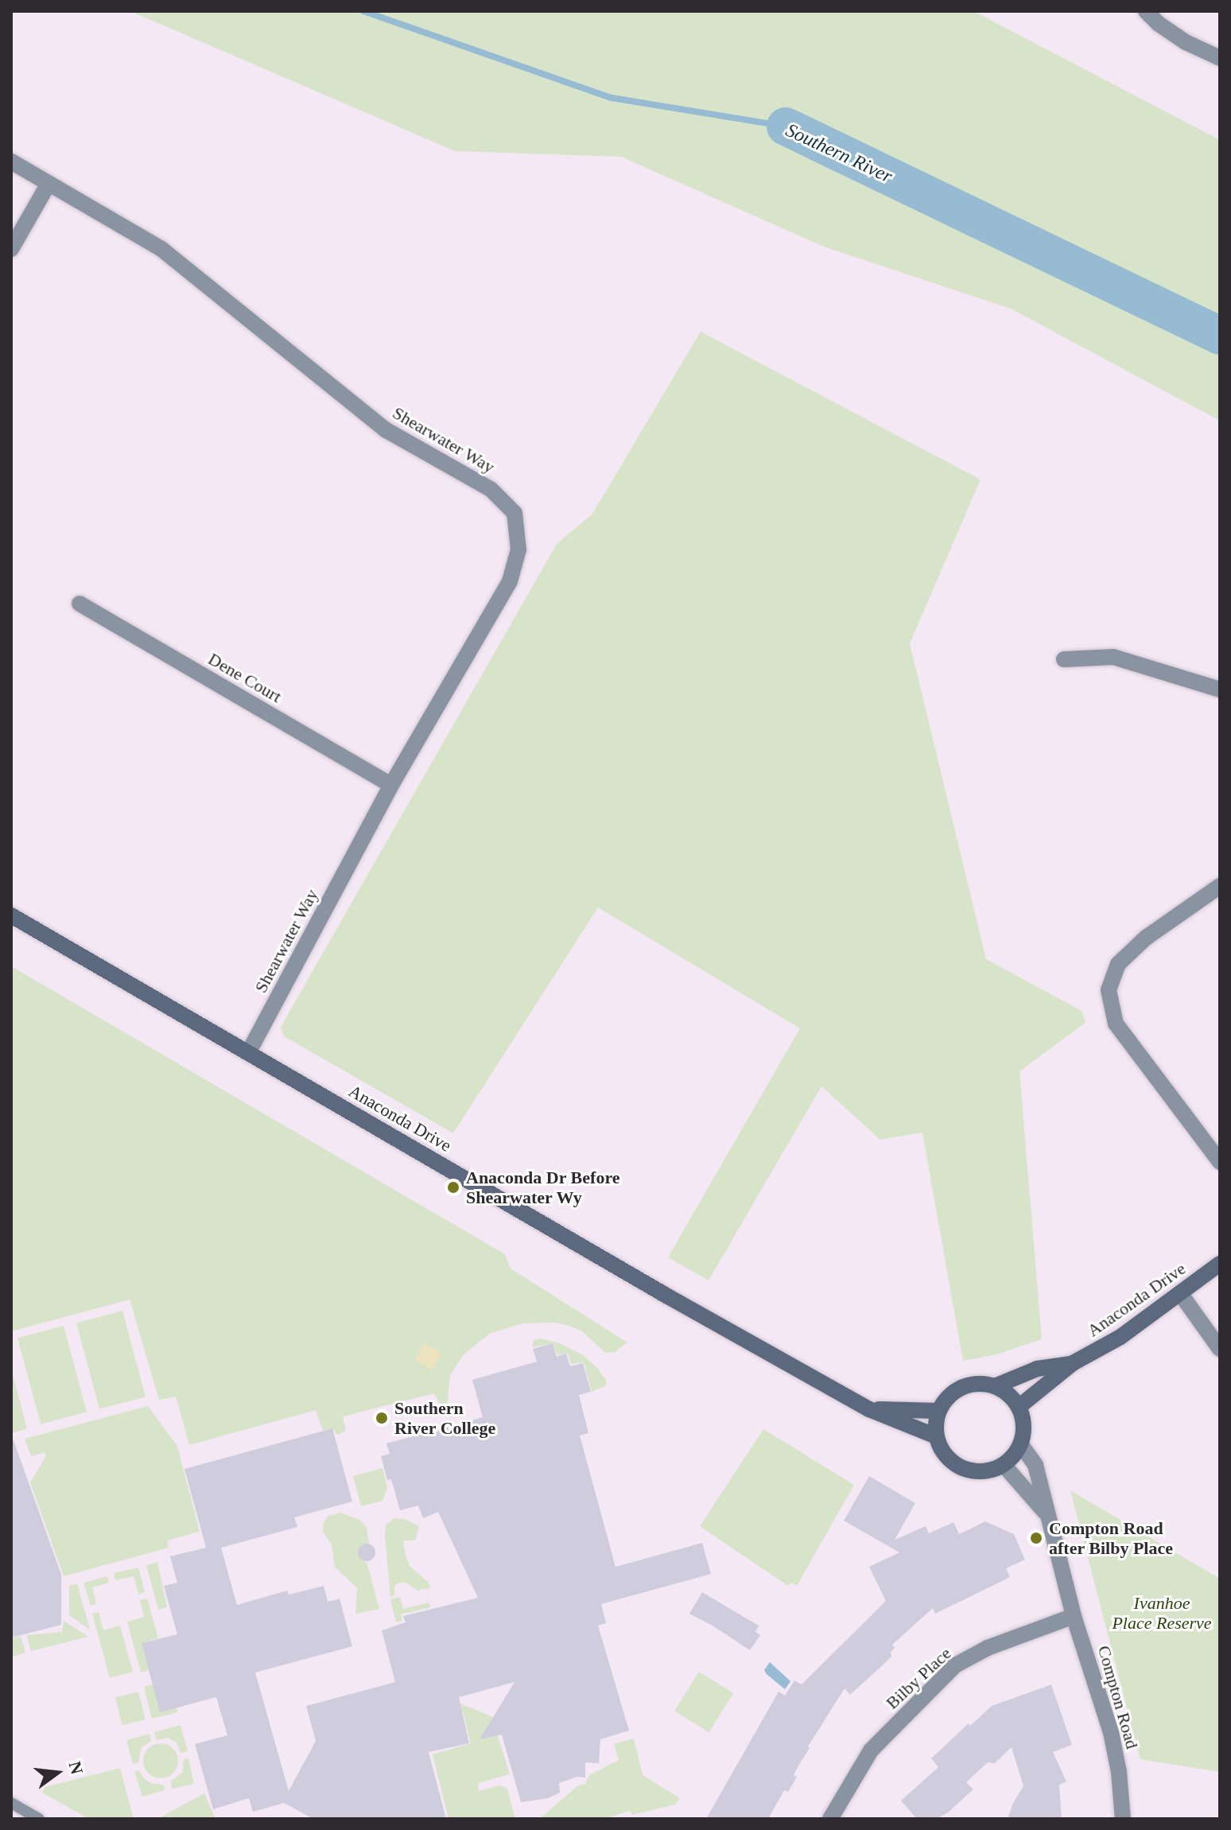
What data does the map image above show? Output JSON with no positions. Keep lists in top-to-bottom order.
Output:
{
  "streets": {
    "main road": ["Anaconda Drive"],
    "street": [
      "Shearwater Way",
      "Dene Court",
      "Bilby Place",
      "Compton Road"
    ]
  },
  "crossings": [
    ["Shearwater Way", "Dene Court"],
    ["Shearwater Way", "Anaconda Drive"],
    ["Anaconda Drive", "Compton Road"],
    ["Bilby Place", "Compton Road"]
  ],
  "water": ["Southern River"],
  "parks": ["Ivanhoe Place Reserve"],
  "places": ["Anaconda Dr Before Shearwater Wy", "Southern River College", "Compton Road after Bilby Place"],
  "north": "right"
}
